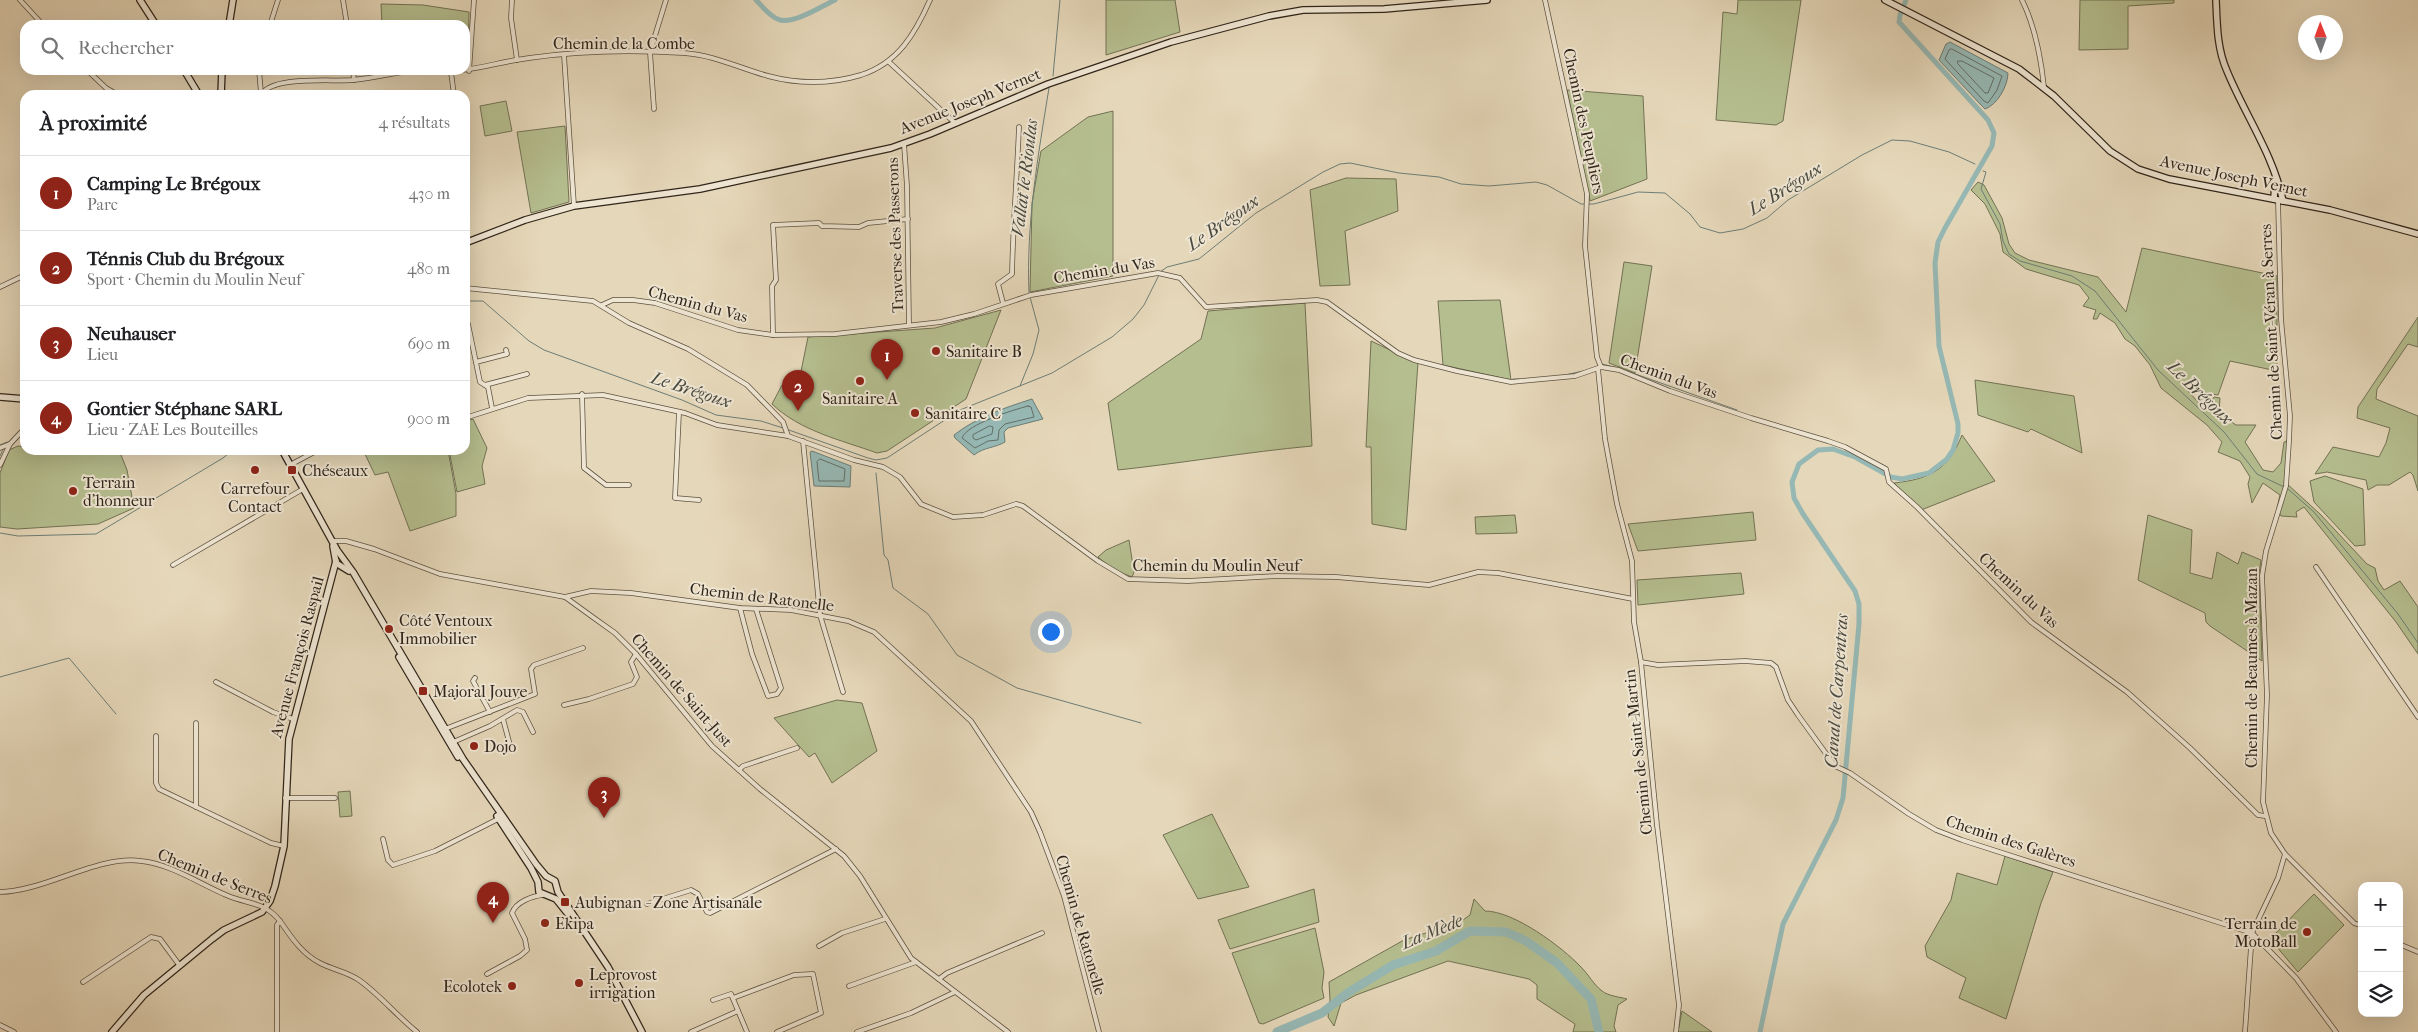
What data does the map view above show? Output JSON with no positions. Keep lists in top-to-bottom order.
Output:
{
  "streets": {
    "street": [
      "Chemin de la Combe",
      "Avenue Joseph Vernet",
      "Chemin des Peupliers",
      "Traverse des Passerons",
      "Chemin du Vas",
      "Chemin de Saint-Véran à Serres",
      "Chemin du Moulin Neuf",
      "Chemin de Ratonelle",
      "Avenue François Raspail",
      "Chemin de Beaumes à Mazan",
      "Chemin de Saint-Just",
      "Chemin de Saint-Martin",
      "Chemin des Galères",
      "Chemin de Serres"
    ]
  },
  "crossings": [
    ["Avenue Joseph Vernet", "Traverse des Passerons"],
    ["Avenue Joseph Vernet", "Chemin de Saint-Véran à Serres"],
    ["Chemin des Peupliers", "Chemin du Vas"],
    ["Chemin des Peupliers", "Chemin de Saint-Martin"],
    ["Traverse des Passerons", "Chemin du Vas"],
    ["Chemin du Vas", "Chemin de Beaumes à Mazan"],
    ["Chemin de Saint-Véran à Serres", "Chemin de Beaumes à Mazan"],
    ["Chemin du Moulin Neuf", "Chemin de Saint-Martin"],
    ["Chemin de Ratonelle", "Chemin de Saint-Just"],
    ["Avenue François Raspail", "Chemin de Serres"],
    ["Chemin de Saint-Martin", "Chemin des Galères"]
  ],
  "water": [
    "Vallat le Rioulas",
    "Le Brégoux",
    "Canal de Carpentras",
    "La Mède"
  ],
  "places": {
    "other": [
      "Sanitaire B",
      "Sanitaire A",
      "Sanitaire C",
      "Carrefour Contact",
      "Terrain d'honneur",
      "Côté Ventoux Immobilier",
      "Dojo",
      "Ekipa",
      "Terrain de MotoBall",
      "Leprovost irrigation",
      "Ecolotek"
    ],
    "transit": ["Chéseaux", "Majoral Jouve", "Aubignan - Zone Artisanale"]
  },
  "north": "top",
  "page": {
    "search": "Rechercher",
    "heading": ["À proximité", "4 résultats"],
    "list": [
      {
        "mark": "1",
        "name": "Camping Le Brégoux",
        "note": "Parc",
        "value": "430 m"
      },
      {
        "mark": "2",
        "name": "Ténnis Club du Brégoux",
        "note": "Sport · Chemin du Moulin Neuf",
        "value": "480 m"
      },
      {
        "mark": "3",
        "name": "Neuhauser",
        "note": "Lieu",
        "value": "690 m"
      },
      {
        "mark": "4",
        "name": "Gontier Stéphane SARL",
        "note": "Lieu · ZAE Les Bouteilles",
        "value": "900 m"
      }
    ],
    "pins": [
      "1",
      "2",
      "3",
      "4"
    ],
    "map_buttons": ["+", "−"]
  }
}
